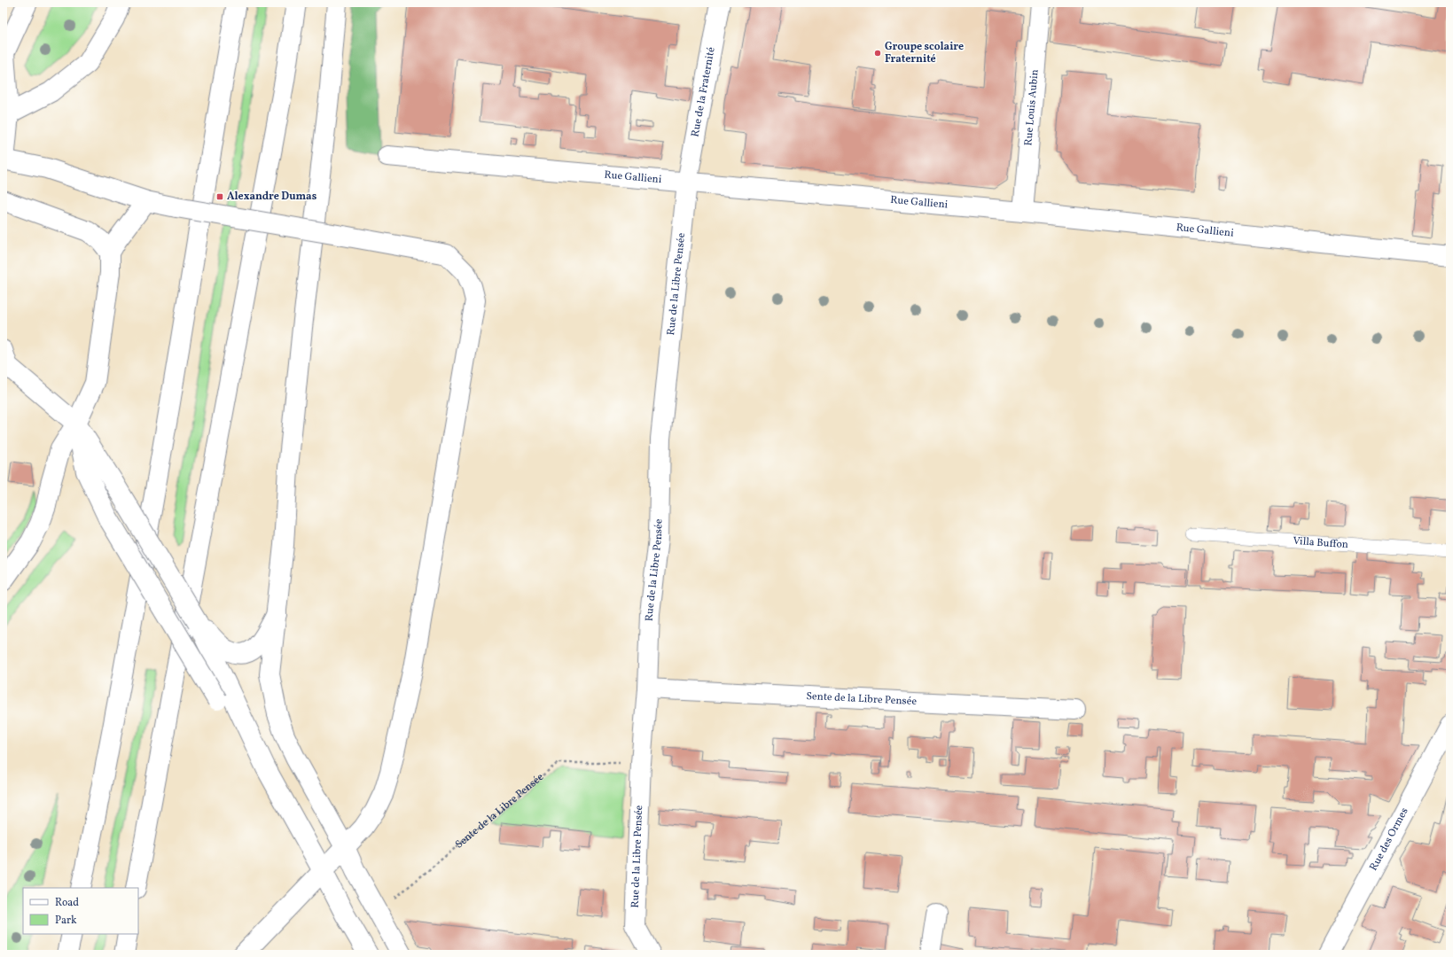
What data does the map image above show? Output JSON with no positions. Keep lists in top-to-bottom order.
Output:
{
  "streets": {
    "main road": [
      "Rue de la Fraternité",
      "Rue Louis Aubin",
      "Rue Gallieni",
      "Rue de la Libre Pensée",
      "Sente de la Libre Pensée",
      "Rue des Ormes"
    ],
    "lane": ["Villa Buffon"]
  },
  "crossings": [
    ["Rue de la Fraternité", "Rue Gallieni"],
    ["Rue de la Fraternité", "Rue de la Libre Pensée"],
    ["Rue Louis Aubin", "Rue Gallieni"],
    ["Rue Gallieni", "Rue de la Libre Pensée"],
    ["Rue de la Libre Pensée", "Sente de la Libre Pensée"]
  ],
  "places": {
    "other": ["Groupe scolaire Fraternité"],
    "transit": ["Alexandre Dumas"]
  },
  "legend": ["Road", "Park"]
}
